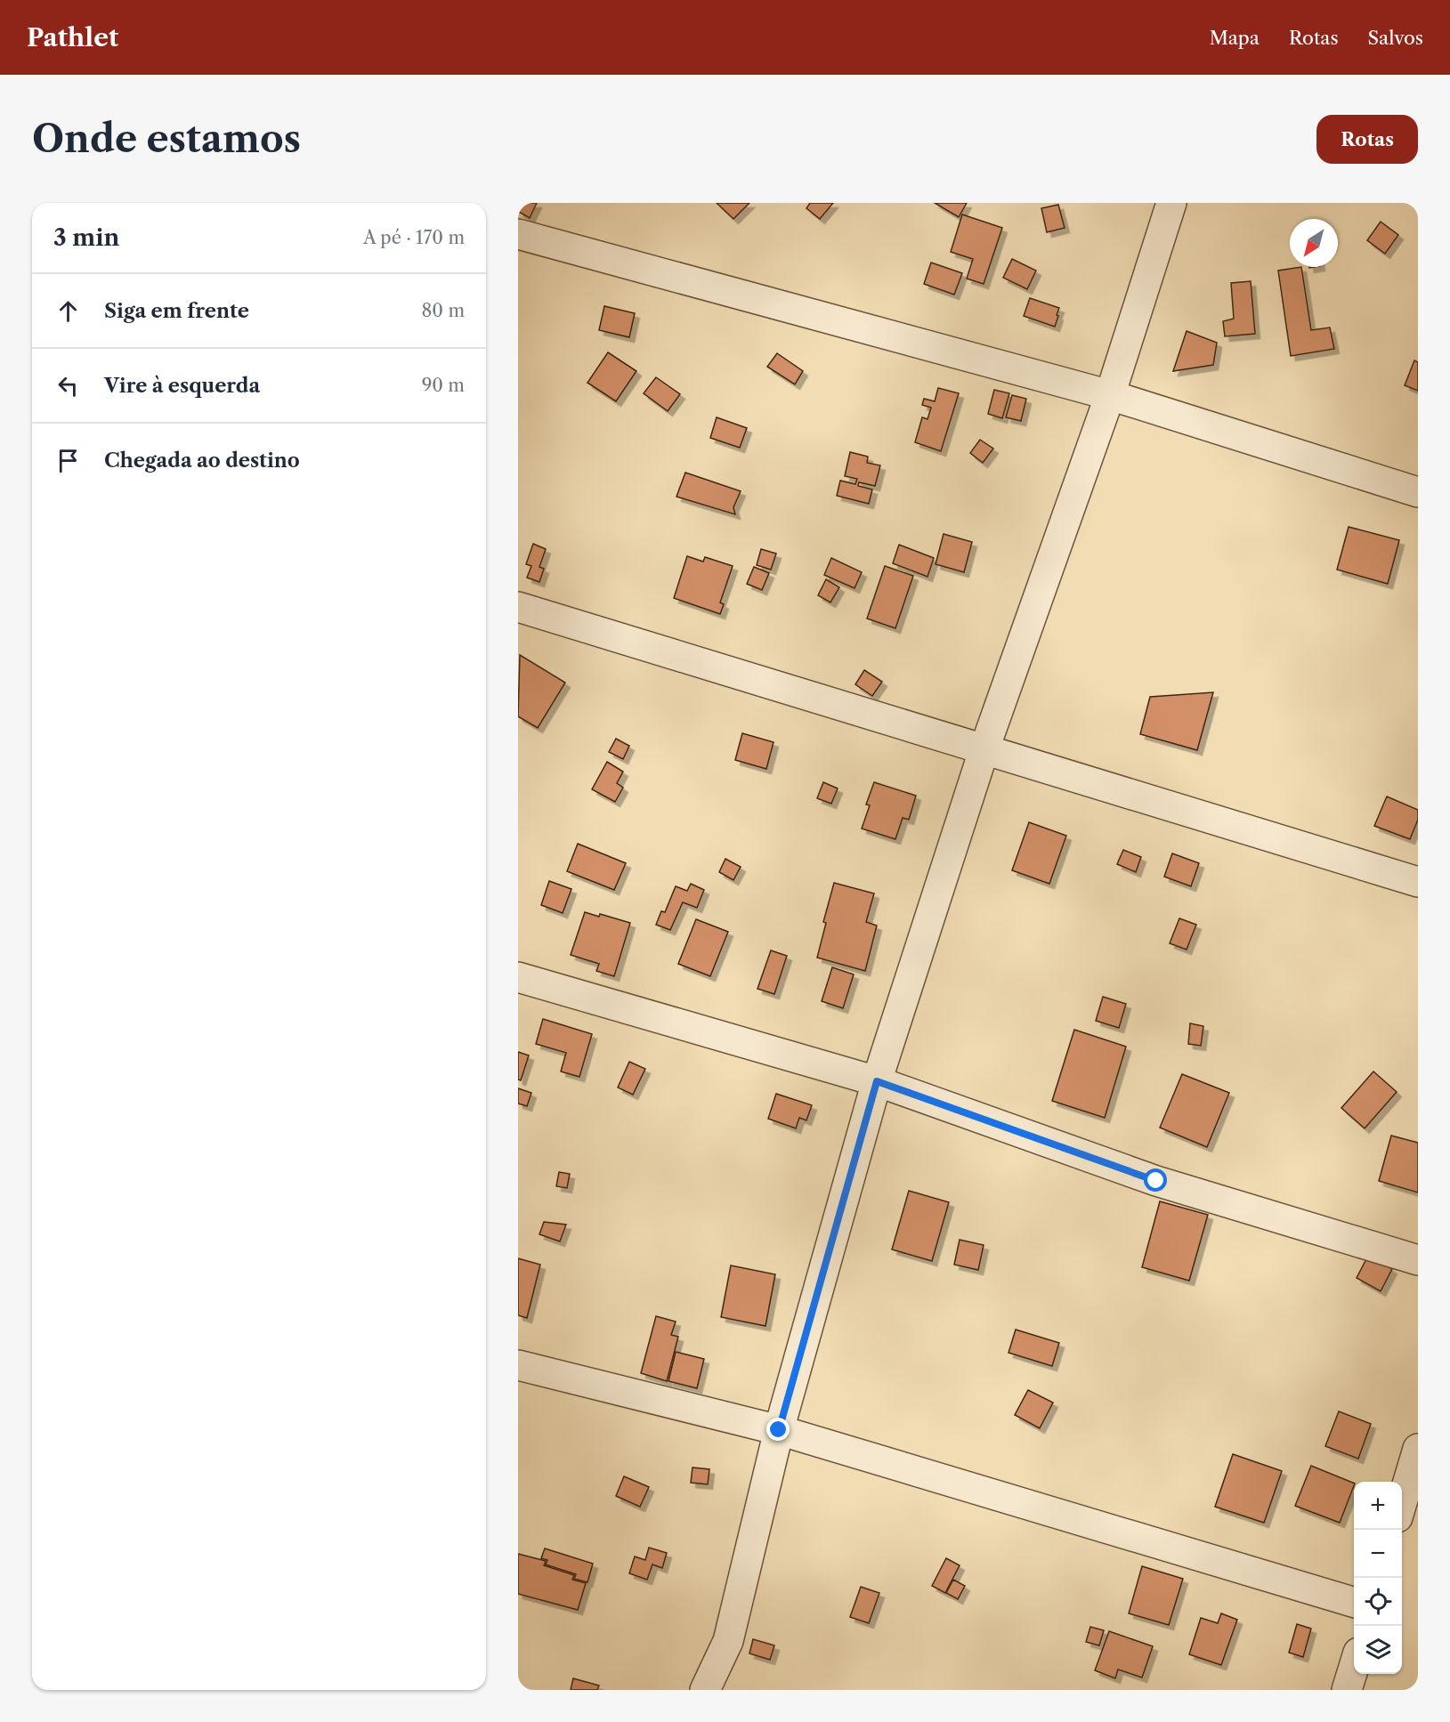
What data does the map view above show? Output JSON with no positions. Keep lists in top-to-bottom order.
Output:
{
  "north": "bottom left",
  "page": {
    "header": "Pathlet",
    "nav": ["Mapa", "Rotas", "Salvos"],
    "buttons": "Rotas",
    "title": "Onde estamos",
    "heading": ["3 min", "A pé · 170 m"],
    "list": [
      ["Siga em frente", "80 m"],
      ["Vire à esquerda", "90 m"],
      "Chegada ao destino"
    ],
    "map_buttons": ["+", "−"]
  }
}
